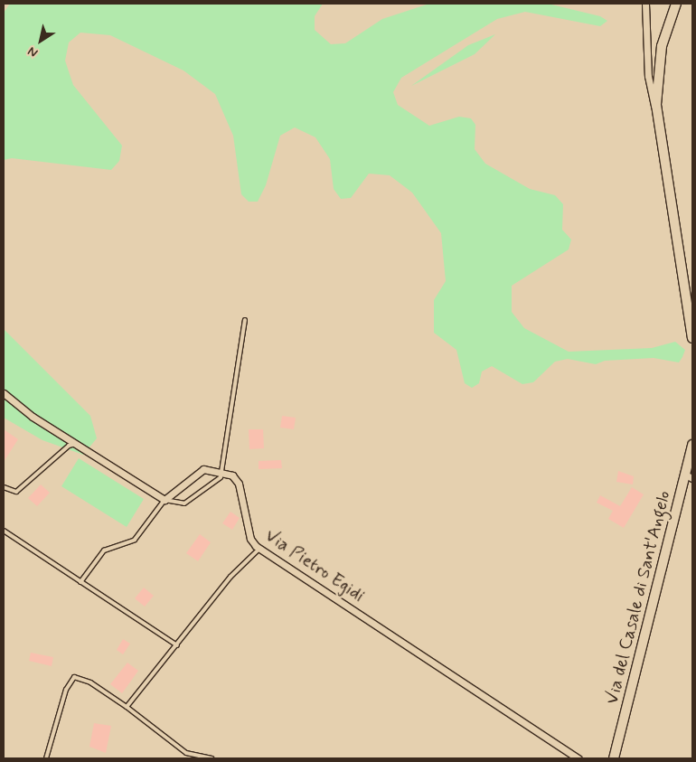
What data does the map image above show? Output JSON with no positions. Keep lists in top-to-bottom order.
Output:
{
  "streets": {
    "main road": ["Via del Casale di Sant'Angelo"],
    "street": ["Via Pietro Egidi"]
  },
  "north": "bottom left"
}
